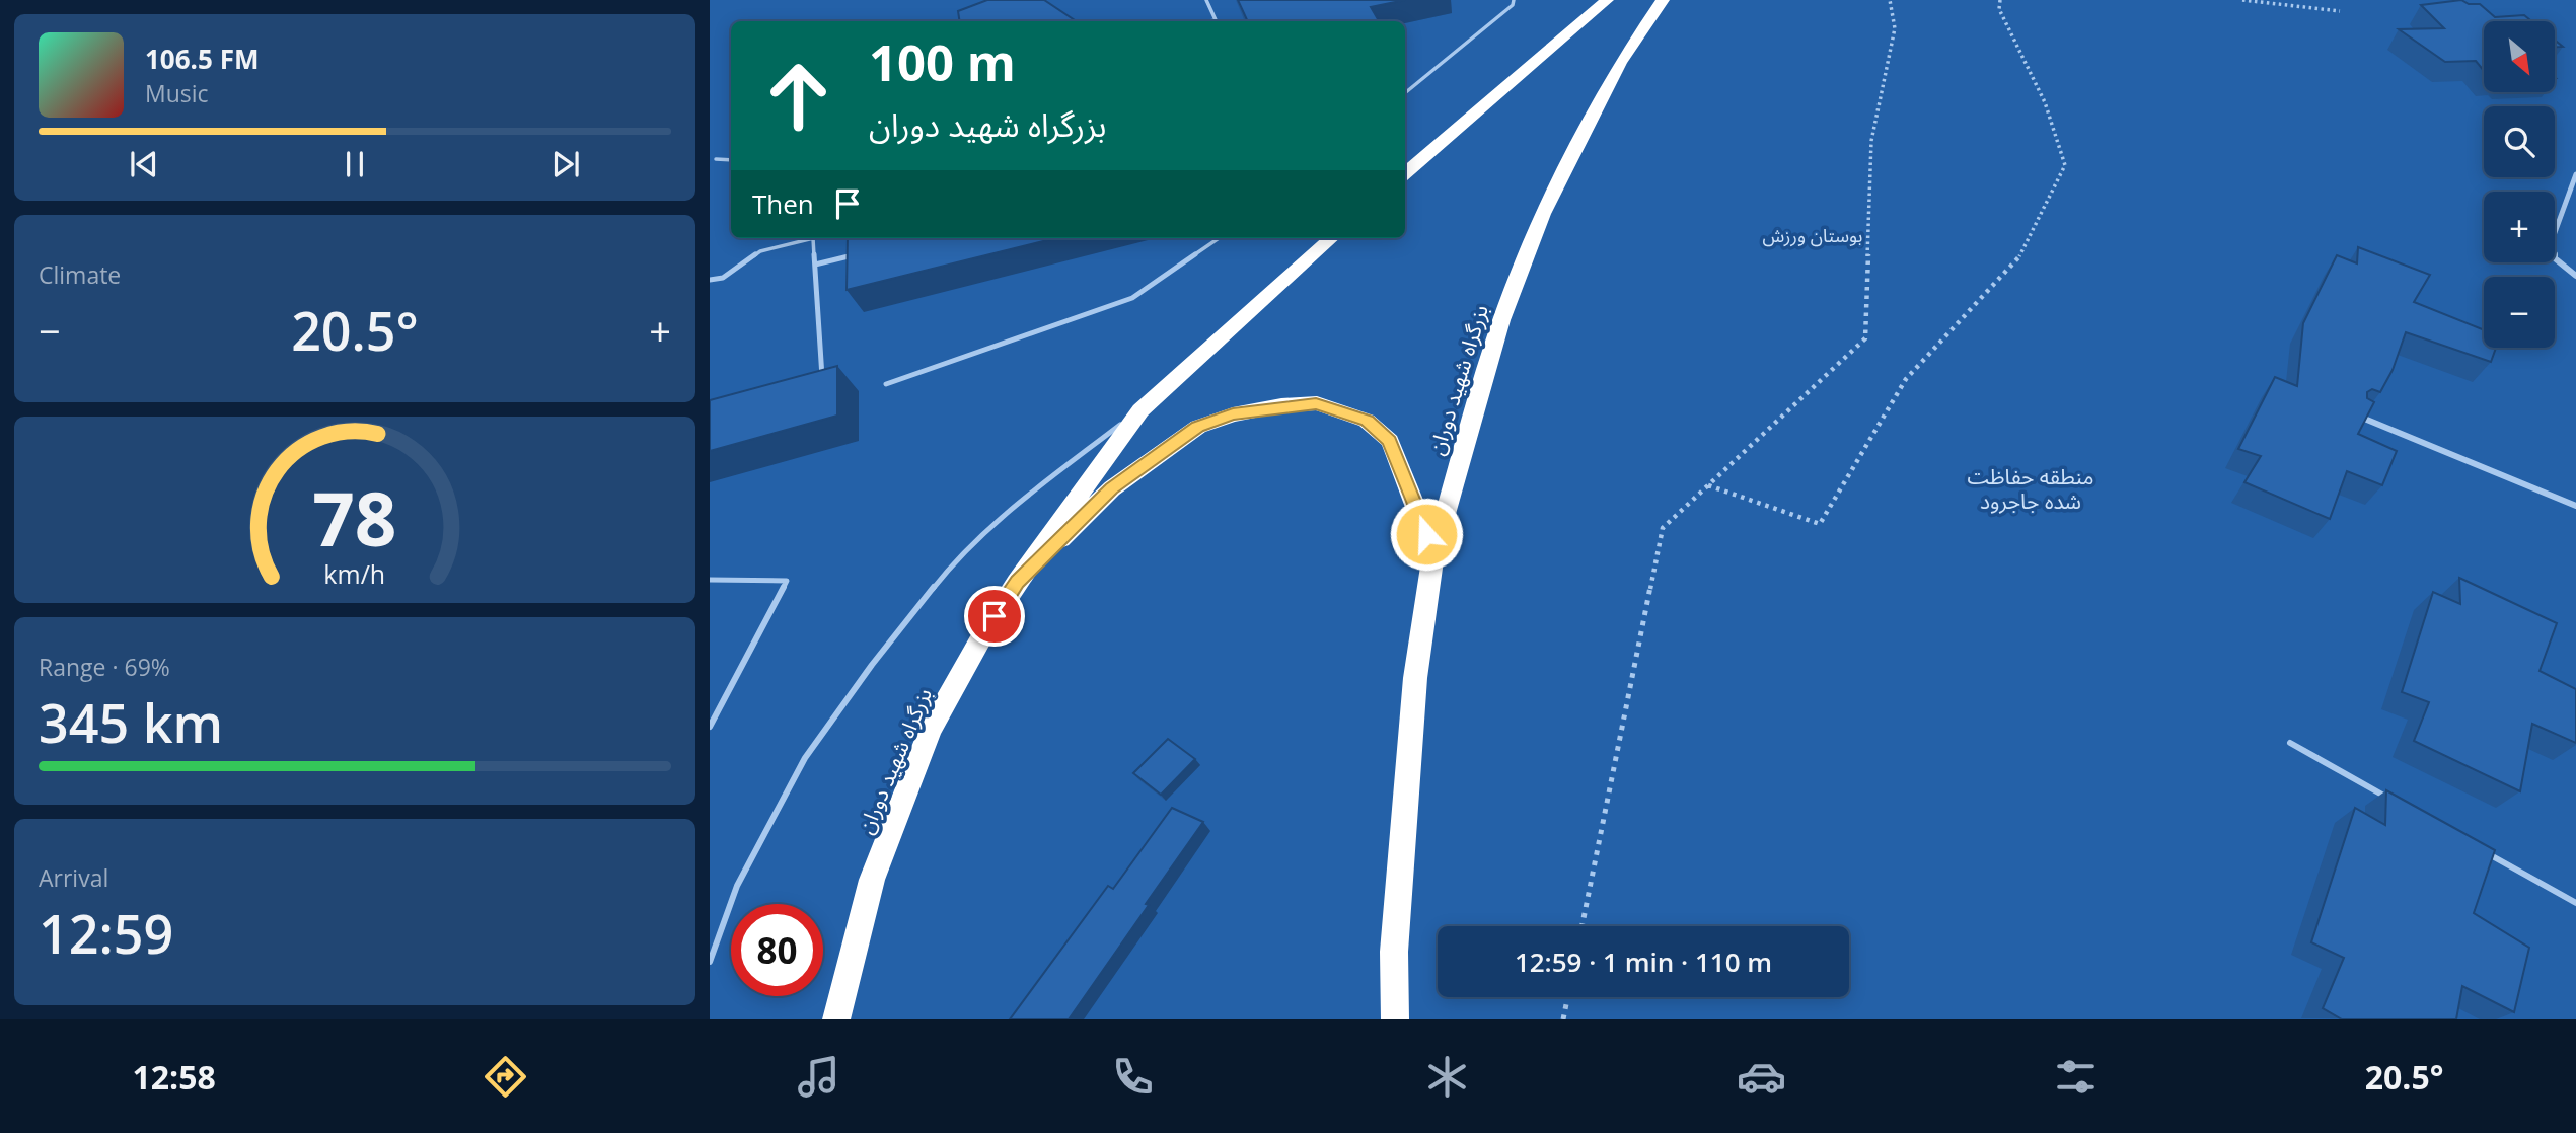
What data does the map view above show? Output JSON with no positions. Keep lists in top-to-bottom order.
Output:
{
  "streets": {
    "highway": ["بزرگراه شهید دوران"]
  },
  "parks": ["بوستان ورزش", "منطقه حفاظت شده جاجرود"],
  "north": "bottom right",
  "page": {
    "map_buttons": ["+", "−"],
    "turn": ["100 m", "بزرگراه شهید دوران"],
    "song": ["106.5 FM", "Music"],
    "then": "Then",
    "tile": [
      "Climate",
      ["Range · 69%", "345 km"],
      ["Arrival", "12:59"]
    ],
    "heat": ["−", "20.5°", "+"],
    "limit": "80",
    "trip": "12:59 · 1 min · 110 m",
    "tabs": ["12:58", "20.5°"],
    "gauge": ["78", "km/h"]
  }
}
